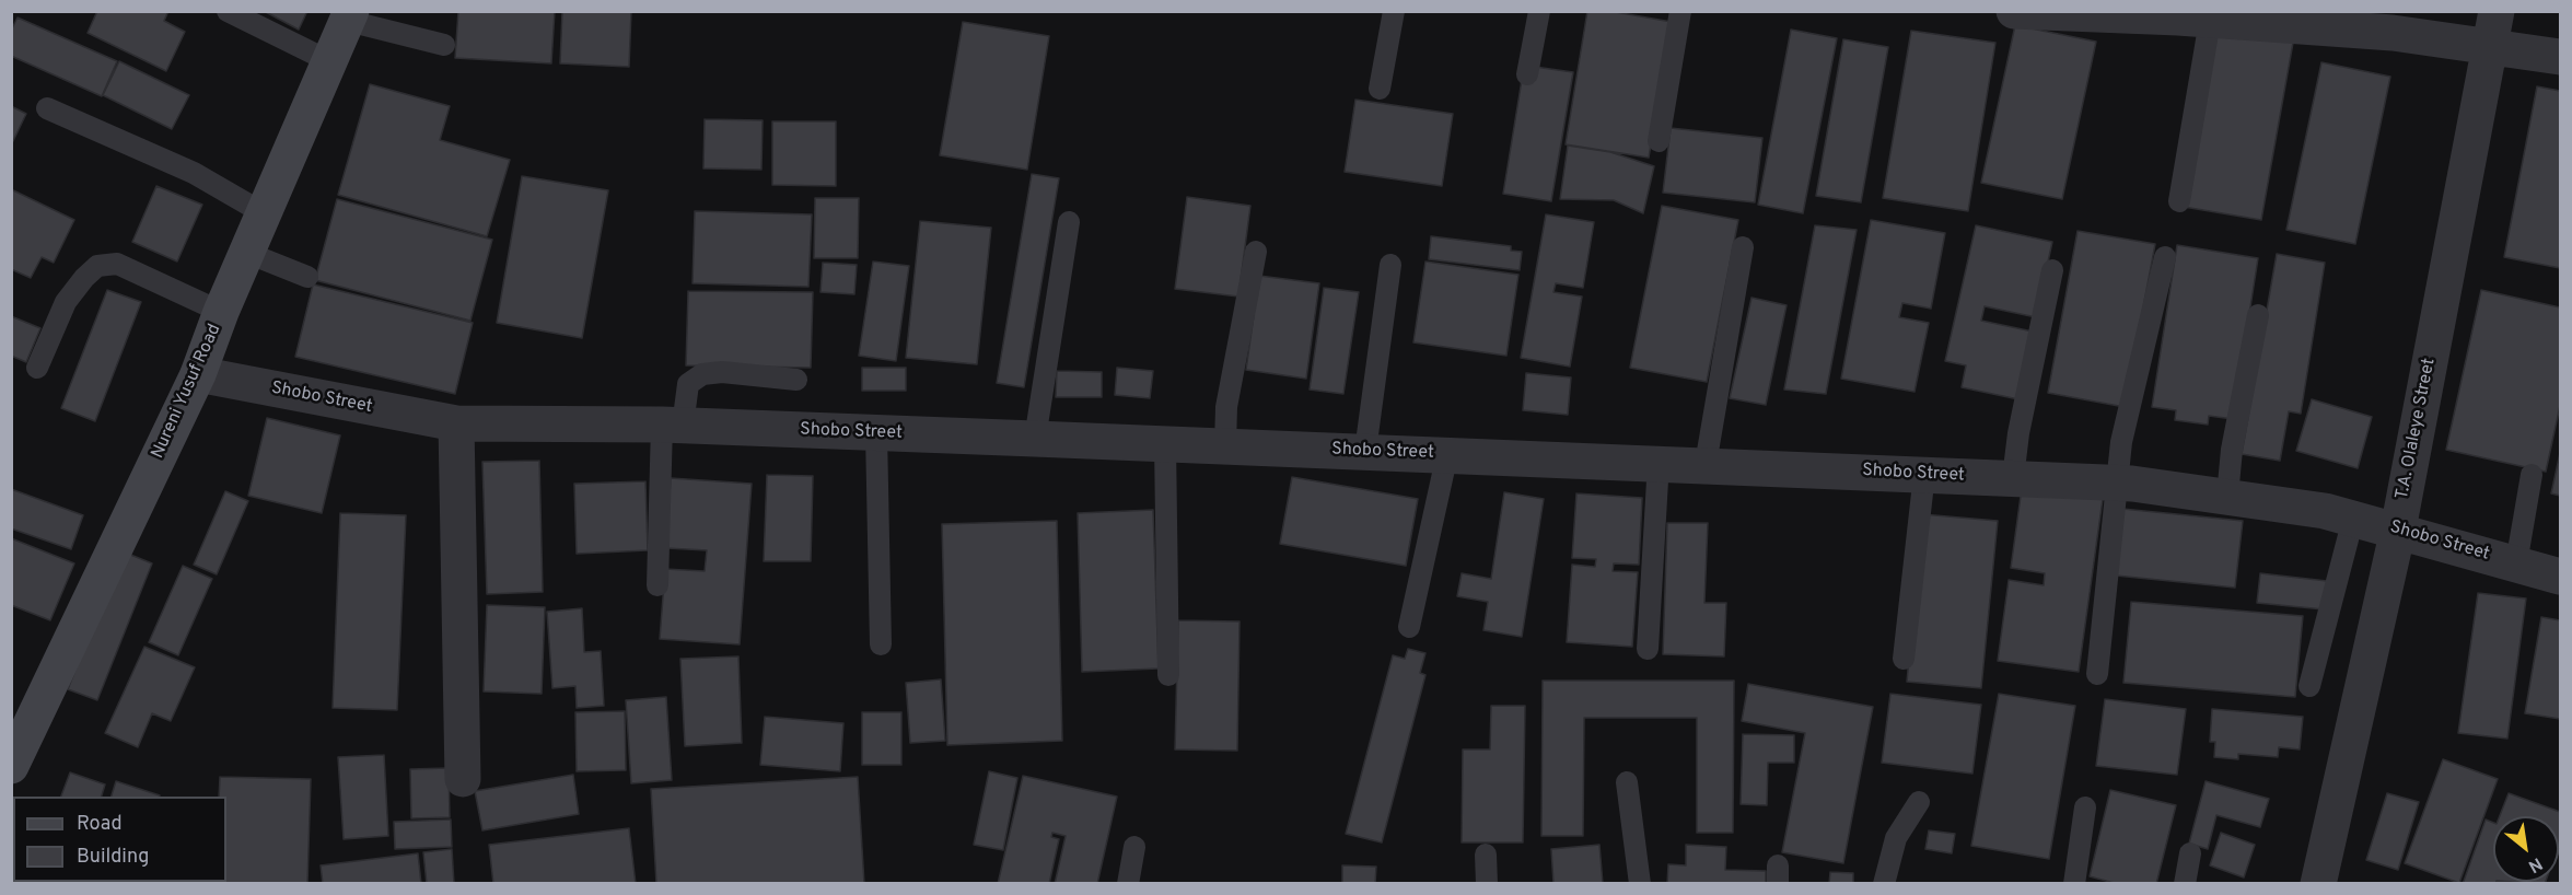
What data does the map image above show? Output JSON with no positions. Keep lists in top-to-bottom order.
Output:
{
  "streets": {
    "street": ["Nureni Yusuf Road", "Shobo Street", "T.A. Olaleye Street"]
  },
  "crossings": [
    ["Nureni Yusuf Road", "Shobo Street"],
    ["Shobo Street", "T.A. Olaleye Street"]
  ],
  "legend": ["Road", "Building"],
  "north": "bottom right"
}
